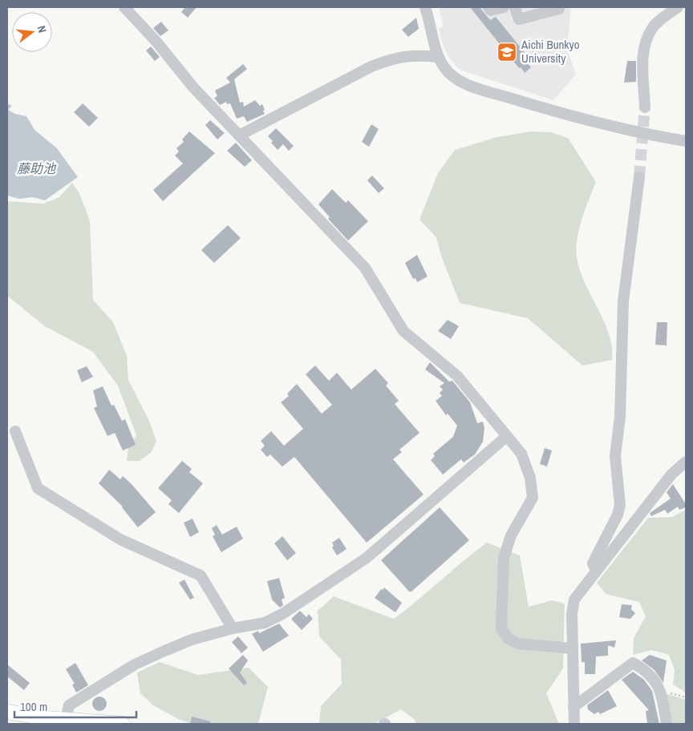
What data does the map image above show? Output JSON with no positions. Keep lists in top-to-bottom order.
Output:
{
  "water": ["藤助池"],
  "places": {
    "school or university": ["Aichi Bunkyo University"]
  },
  "scale_bar": "100 m",
  "north": "right"
}
